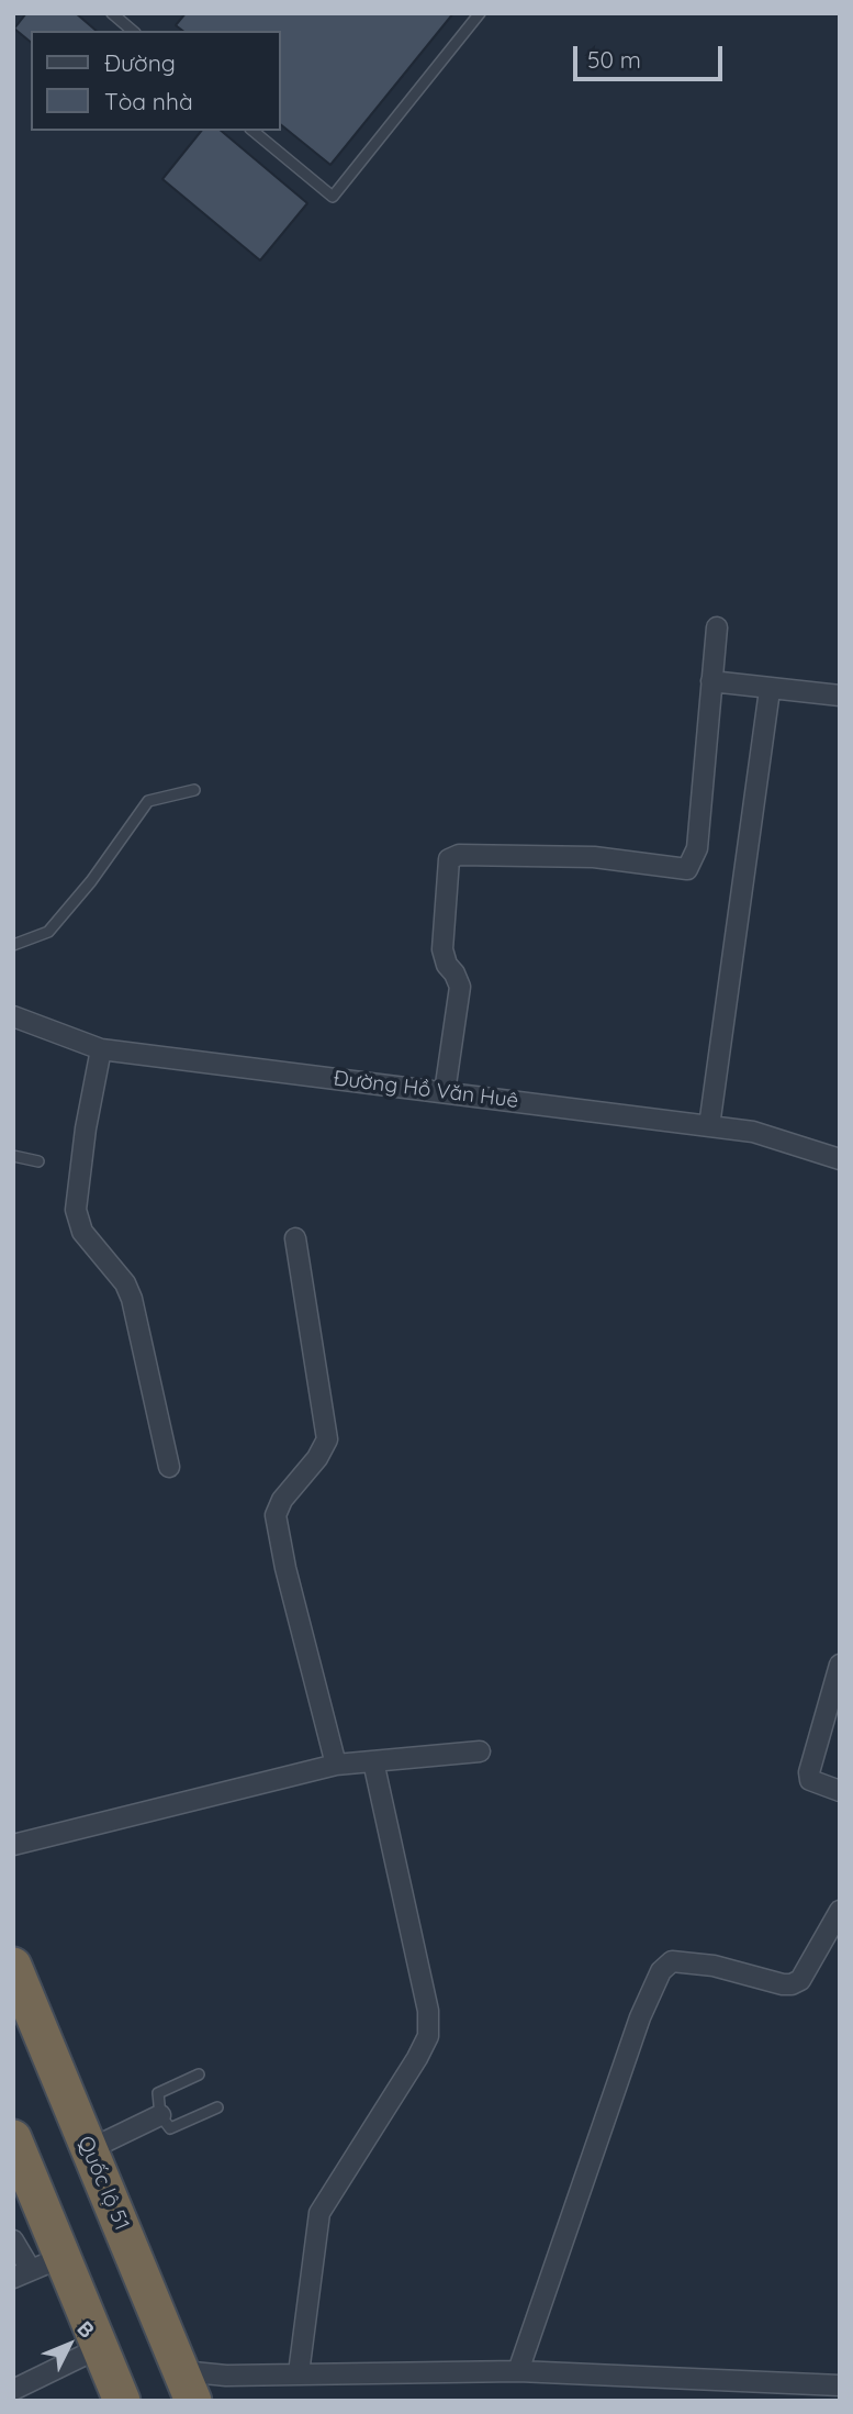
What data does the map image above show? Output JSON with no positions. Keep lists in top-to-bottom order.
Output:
{
  "streets": {
    "highway": ["Quốc lộ 51"],
    "street": ["Đường Hồ Văn Huê"]
  },
  "legend": ["Đường", "Tòa nhà"],
  "scale_bar": "50 m",
  "north": "top right"
}
